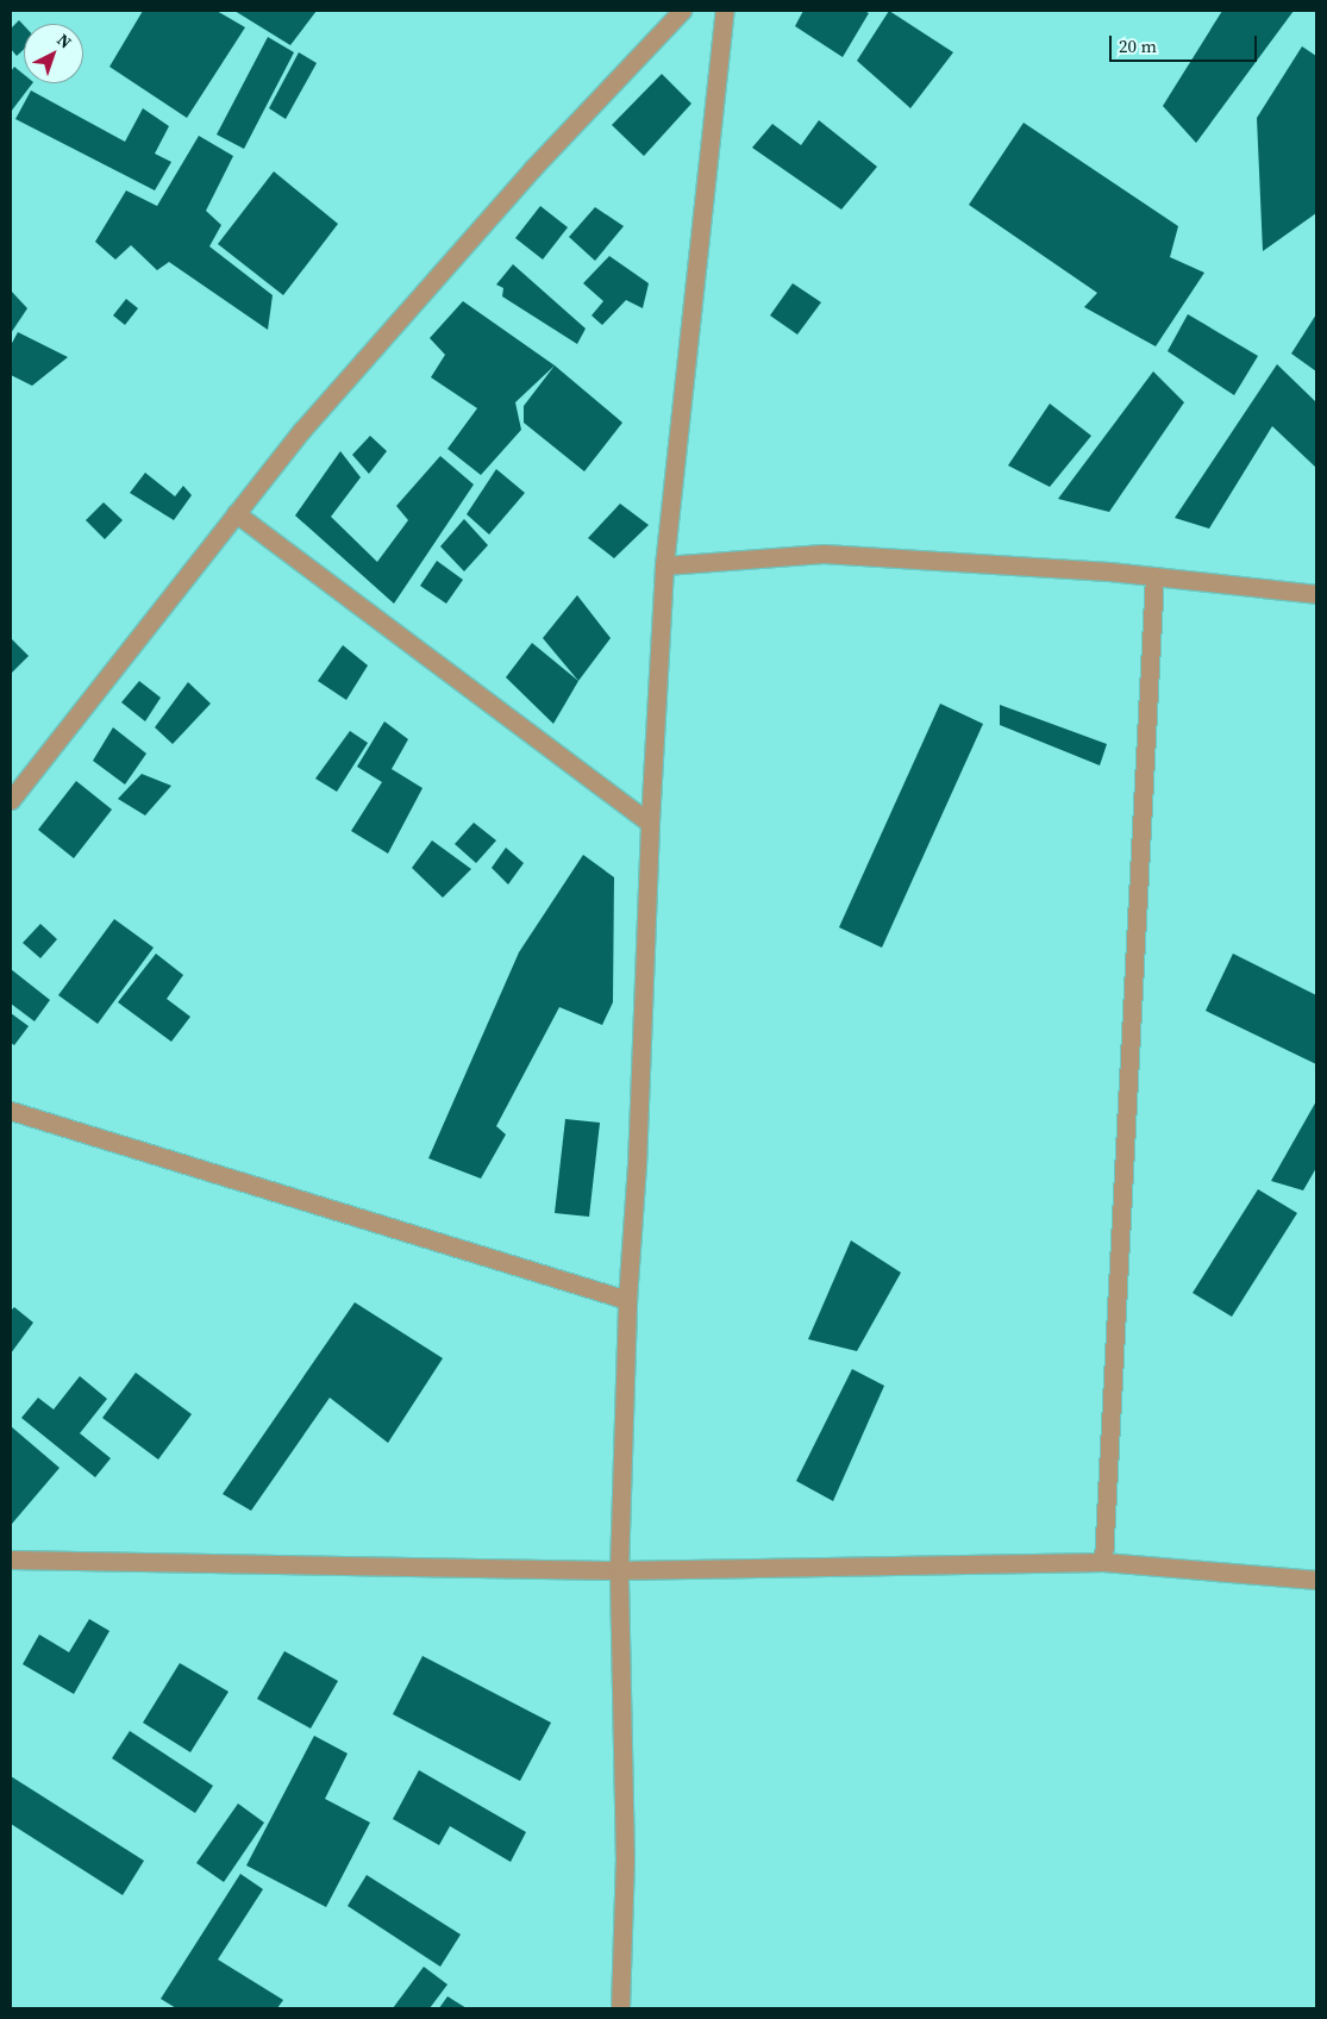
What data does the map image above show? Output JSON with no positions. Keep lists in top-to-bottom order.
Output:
{
  "scale_bar": "20 m",
  "north": "top right"
}
